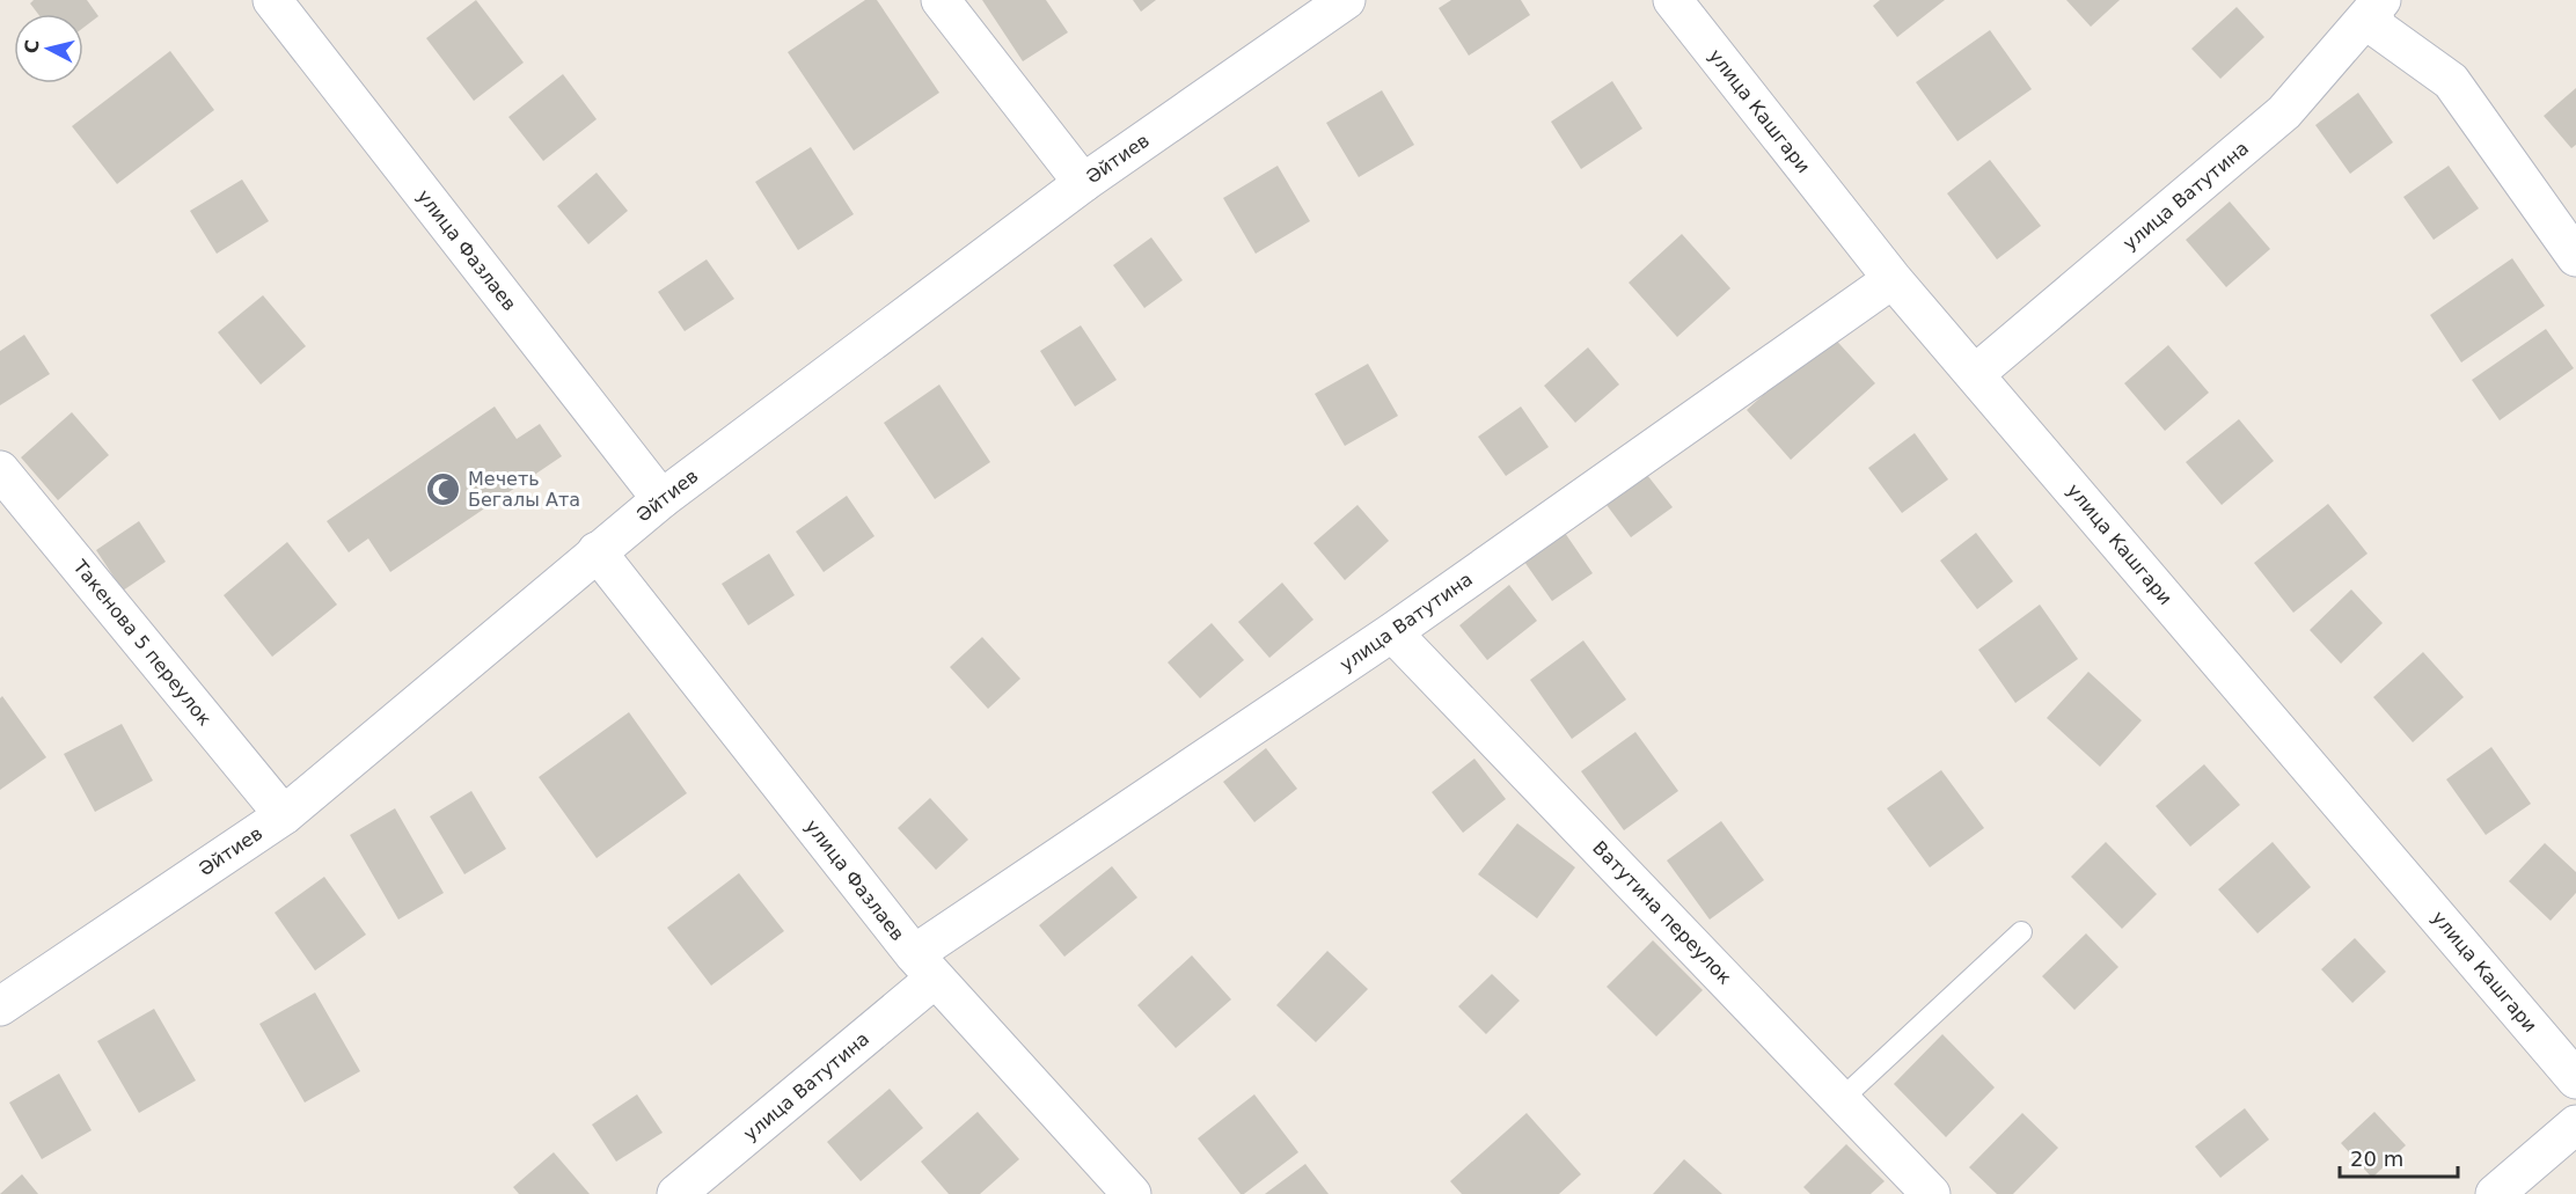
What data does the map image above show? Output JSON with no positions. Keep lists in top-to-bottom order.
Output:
{
  "streets": {
    "street": [
      "улица Кашгари",
      "Әйтиев",
      "улица Ватутина",
      "улица Фазлаев",
      "Такенова 5 переулок",
      "Ватутина переулок"
    ]
  },
  "crossings": [
    ["улица Кашгари", "улица Ватутина"],
    ["Әйтиев", "улица Фазлаев"],
    ["Әйтиев", "Такенова 5 переулок"],
    ["улица Ватутина", "улица Фазлаев"],
    ["улица Ватутина", "Ватутина переулок"]
  ],
  "places": {
    "mosque": ["Мечеть Бегалы Ата"]
  },
  "scale_bar": "20 m",
  "north": "left"
}
